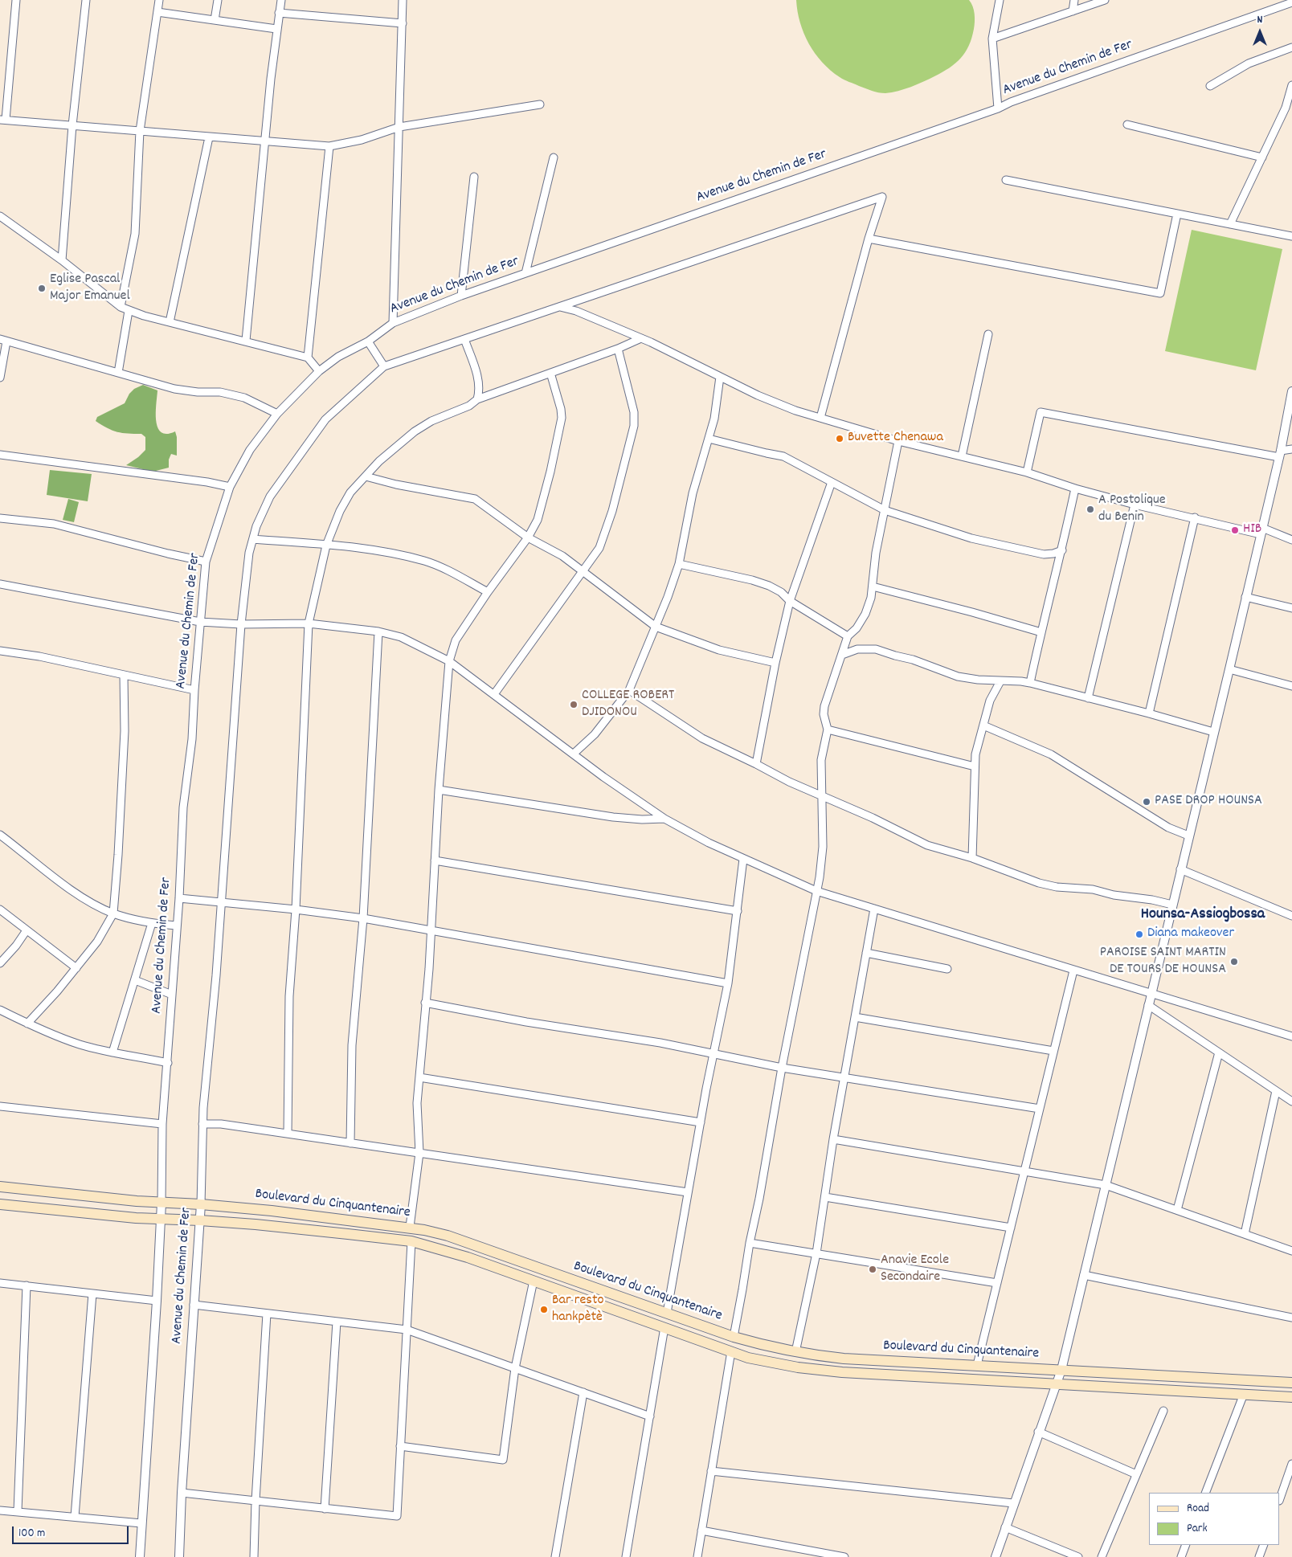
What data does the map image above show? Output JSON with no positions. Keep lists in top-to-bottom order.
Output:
{
  "streets": {
    "main road": ["Boulevard du Cinquantenaire"],
    "street": ["Avenue du Chemin de Fer"]
  },
  "crossings": [
    ["Avenue du Chemin de Fer", "Boulevard du Cinquantenaire"]
  ],
  "districts": ["Hounsa-Assiogbossa"],
  "places": [
    "Eglise Pascal Major Emanuel",
    "Buvette Chenawa",
    "A Postolique du Benin",
    "HIB",
    "COLLEGE ROBERT DJIDONOU",
    "PASE DROP HOUNSA",
    "Diana makeover",
    "PAROISE SAINT MARTIN DE TOURS DE HOUNSA",
    "Anavie Ecole Secondaire",
    "Bar resto hankpètè"
  ],
  "legend": ["Road", "Park"],
  "scale_bar": "100 m",
  "north": "top"
}
